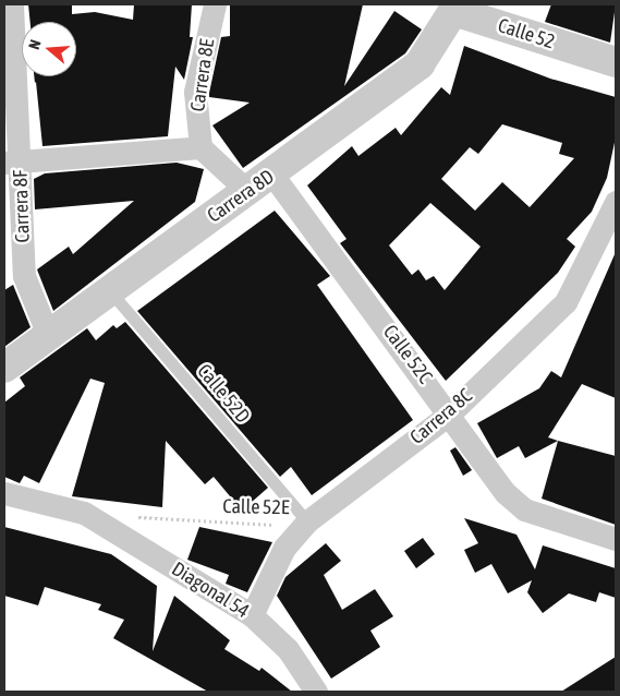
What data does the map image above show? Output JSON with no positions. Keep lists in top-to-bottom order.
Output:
{
  "streets": {
    "street": [
      "Calle 52",
      "Carrera 8E",
      "Carrera 8D",
      "Carrera 8F",
      "Calle 52C",
      "Carrera 8C",
      "Diagonal 54"
    ],
    "lane": ["Calle 52D"],
    "path": ["Calle 52E"]
  },
  "crossings": [
    ["Calle 52", "Carrera 8D"],
    ["Carrera 8D", "Carrera 8F"],
    ["Carrera 8D", "Calle 52C"],
    ["Carrera 8D", "Calle 52D"],
    ["Calle 52C", "Carrera 8C"],
    ["Calle 52D", "Carrera 8C"],
    ["Calle 52D", "Calle 52E"],
    ["Carrera 8C", "Calle 52E"],
    ["Carrera 8C", "Diagonal 54"]
  ],
  "north": "left"
}
